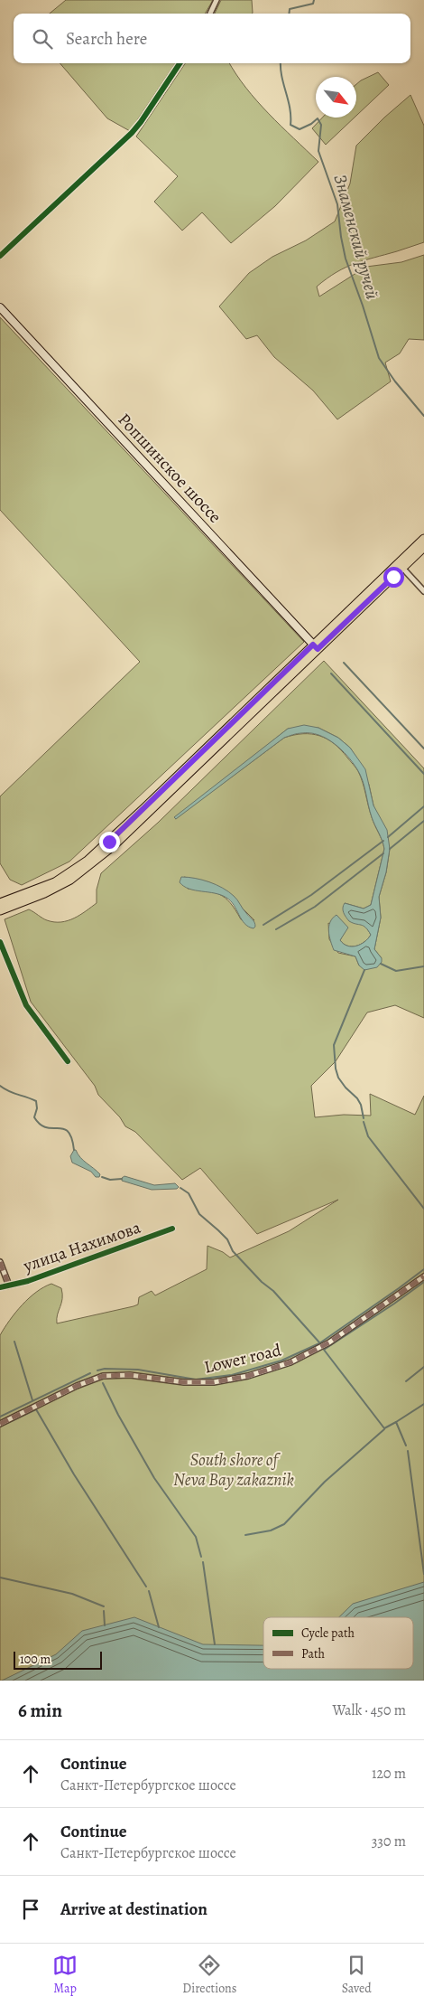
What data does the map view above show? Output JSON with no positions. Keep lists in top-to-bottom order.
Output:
{
  "streets": {
    "main road": ["Ропшинское шоссе"],
    "street": ["улица Нахимова", "Lower road"]
  },
  "water": ["Знаменский ручей"],
  "parks": ["South shore of Neva Bay zakaznik"],
  "legend": ["Cycle path", "Path"],
  "scale_bar": "100 m",
  "north": "bottom right",
  "page": {
    "search": "Search here",
    "scale": "100 m",
    "heading": ["6 min", "Walk · 450 m"],
    "list": [
      ["Continue", "Санкт-Петербургское шоссе", "120 m"],
      ["Continue", "Санкт-Петербургское шоссе", "330 m"],
      "Arrive at destination"
    ],
    "nav": ["Map", "Directions", "Saved"]
  }
}
